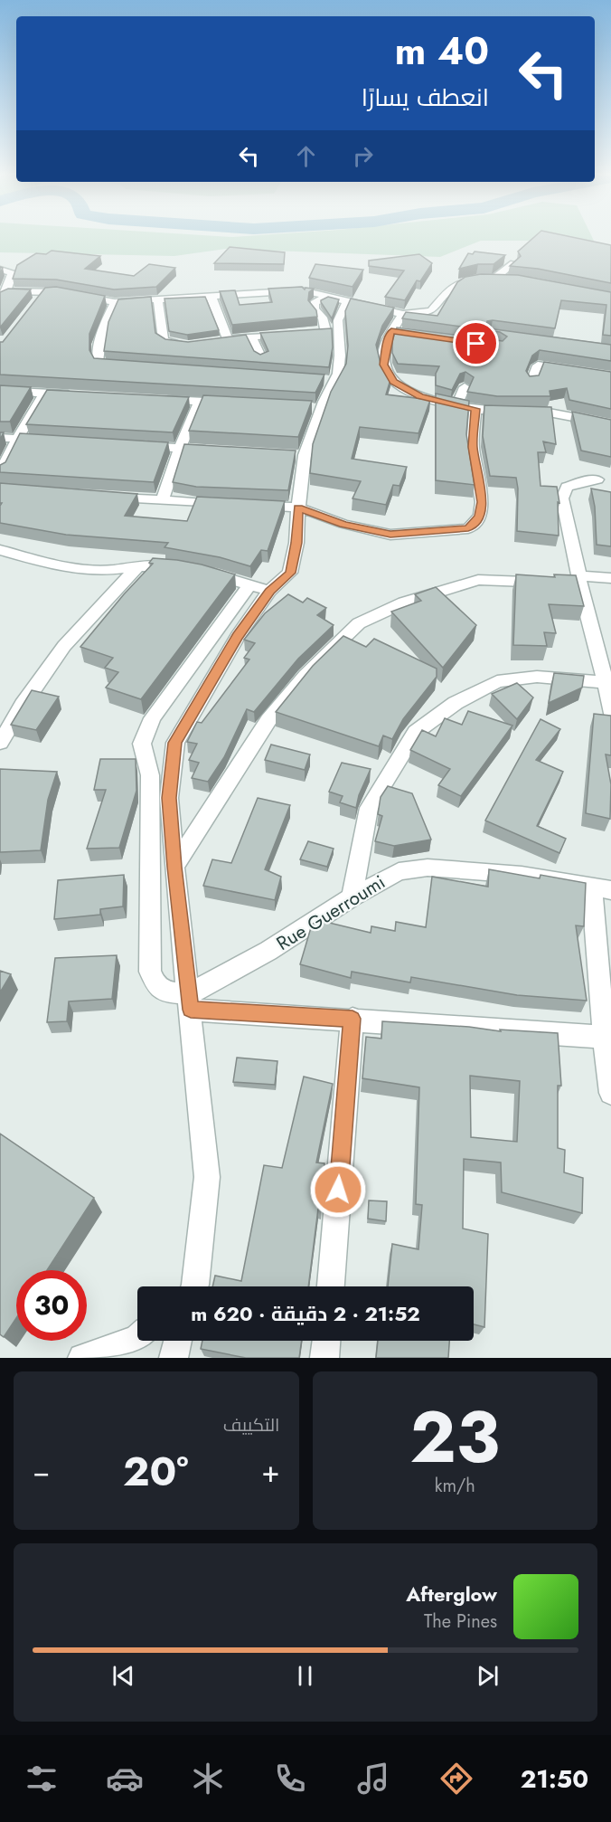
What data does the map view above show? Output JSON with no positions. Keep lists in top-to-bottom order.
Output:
{
  "streets": {
    "street": ["Rue Guerroumi"]
  },
  "page": {
    "turn": ["40 m", "انعطف يسارًا"],
    "limit": "30",
    "trip": "21:52 · 2 دقيقة · 620 m",
    "tile": [
      ["23", "km/h"],
      "التكييف"
    ],
    "heat": ["−", "20°", "+"],
    "song": ["Afterglow", "The Pines"],
    "tabs": "21:50"
  }
}
